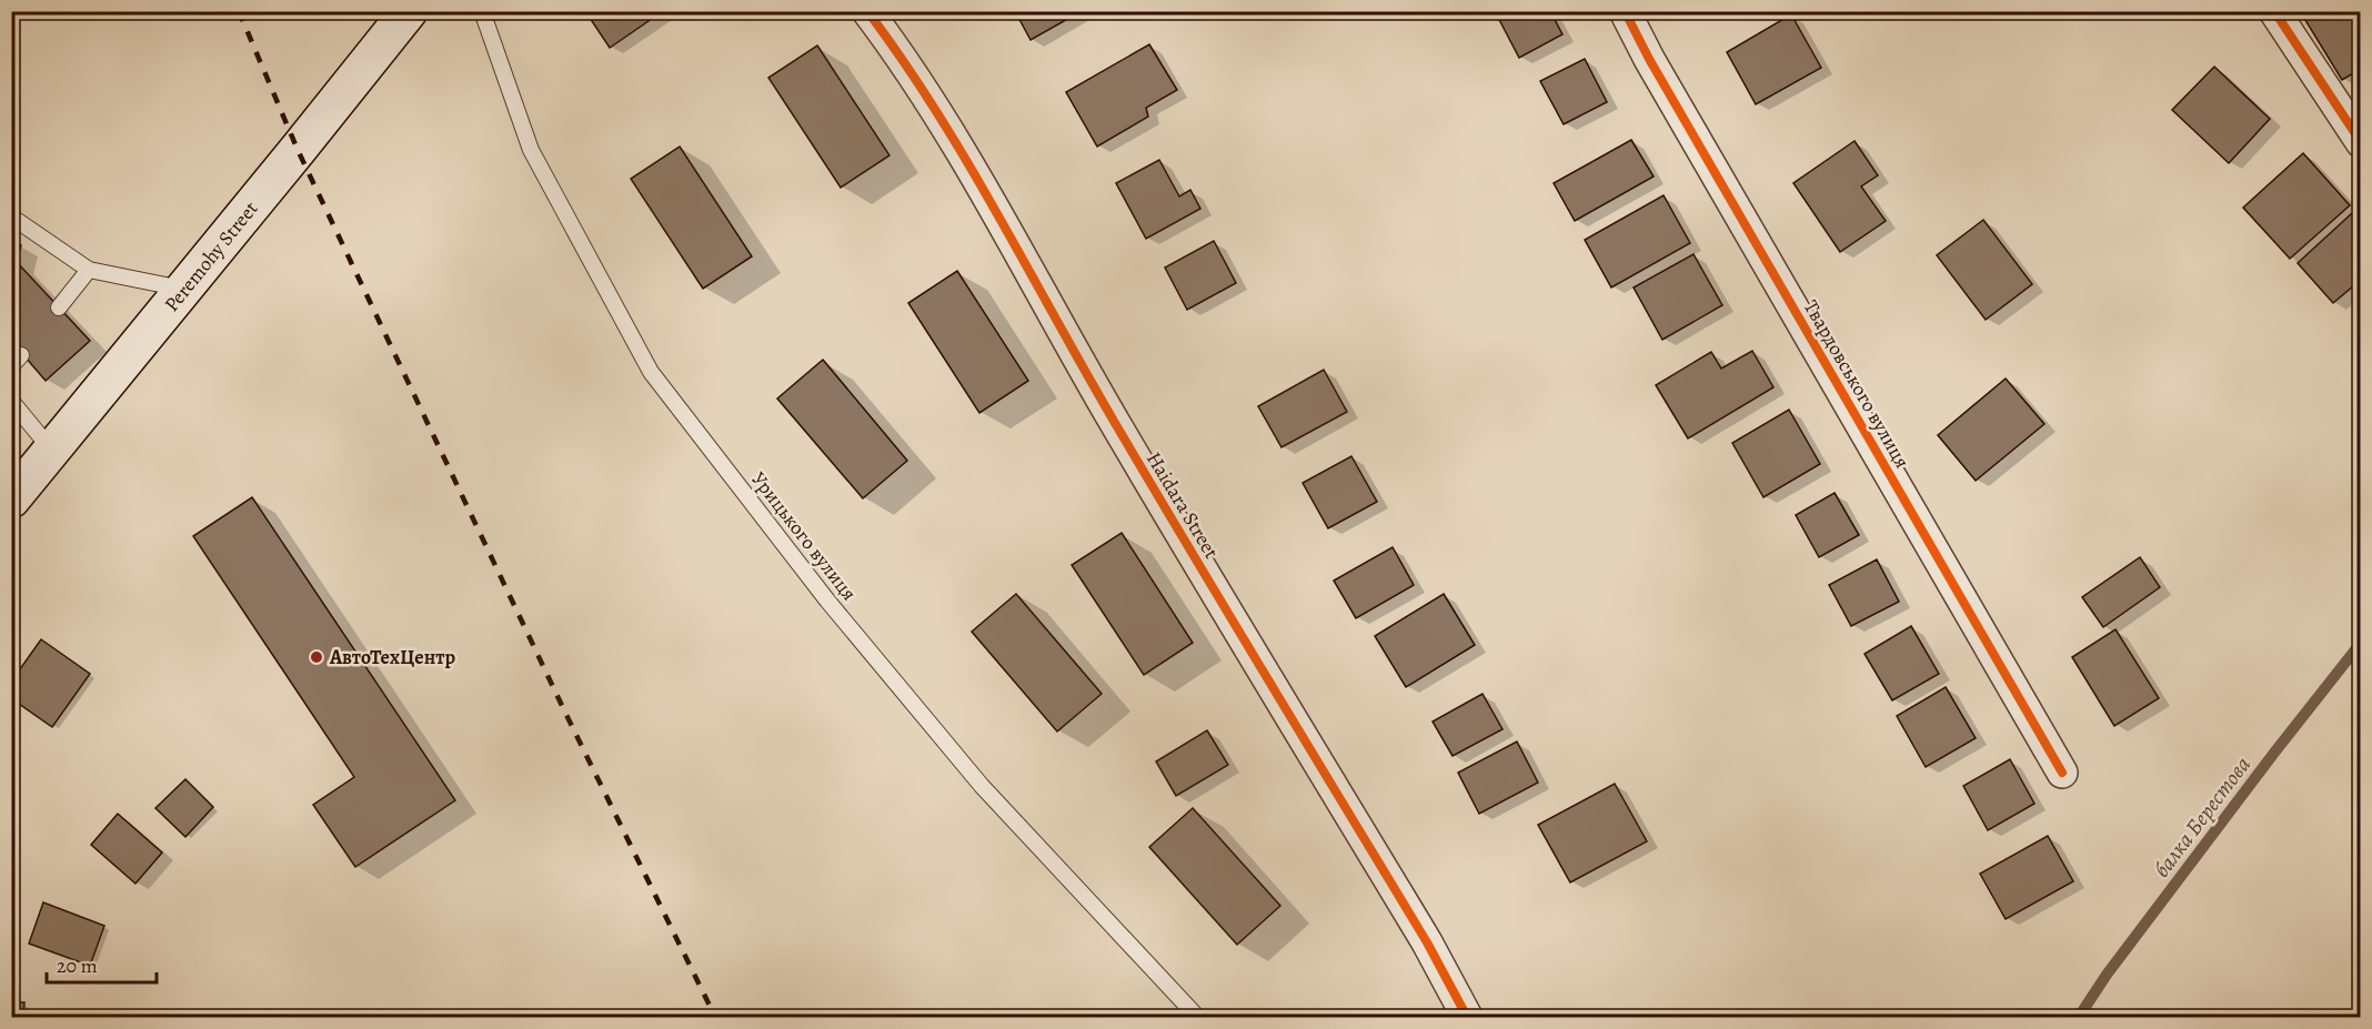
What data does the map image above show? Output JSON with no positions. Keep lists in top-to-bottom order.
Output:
{
  "streets": {
    "main road": ["Peremohy Street"],
    "street": ["Твардовського вулиця", "Haidara Street"],
    "lane": ["Урицького вулиця"]
  },
  "water": ["балка Берестова"],
  "places": ["АвтоТехЦентр"],
  "scale_bar": "20 m"
}
